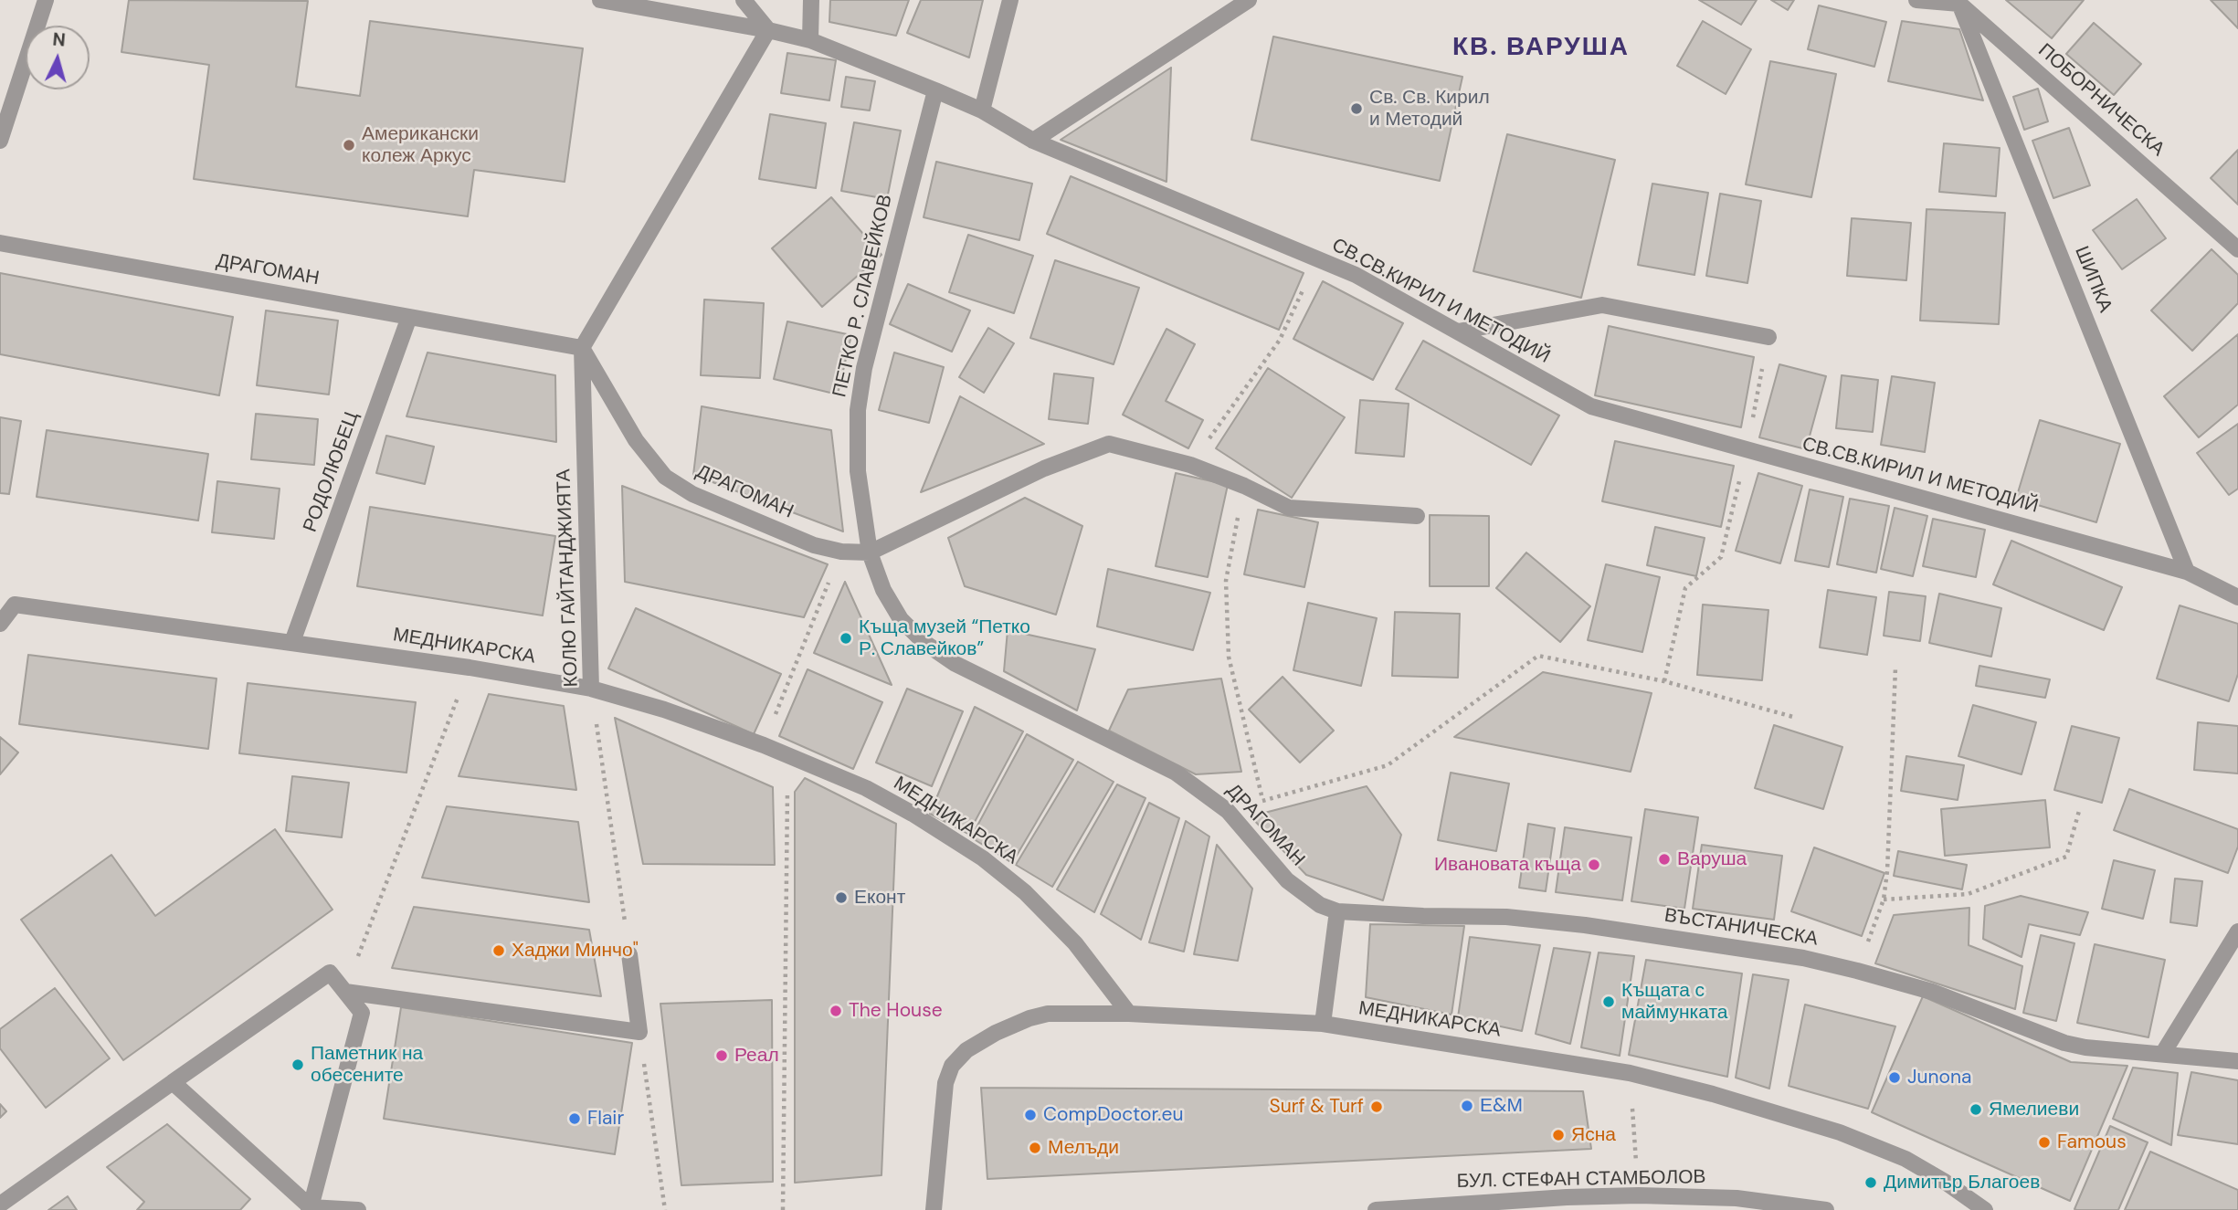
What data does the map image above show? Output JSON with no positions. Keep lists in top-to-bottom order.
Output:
{
  "streets": {
    "street": [
      "ПОБОРНИЧЕСКА",
      "ДРАГОМАН",
      "ШИПКА",
      "ПЕТКО Р. СЛАВЕЙКОВ",
      "СВ.СВ.КИРИЛ И МЕТОДИЙ",
      "РОДОЛЮБЕЦ",
      "КОЛЮ ГАЙТАНДЖИЯТА",
      "МЕДНИКАРСКА",
      "ВЪСТАНИЧЕСКА",
      "БУЛ. СТЕФАН СТАМБОЛОВ"
    ]
  },
  "crossings": [
    ["ПОБОРНИЧЕСКА", "ШИПКА"],
    ["ДРАГОМАН", "ПЕТКО Р. СЛАВЕЙКОВ"],
    ["ДРАГОМАН", "РОДОЛЮБЕЦ"],
    ["ДРАГОМАН", "КОЛЮ ГАЙТАНДЖИЯТА"],
    ["ДРАГОМАН", "ВЪСТАНИЧЕСКА"],
    ["ШИПКА", "СВ.СВ.КИРИЛ И МЕТОДИЙ"],
    ["ПЕТКО Р. СЛАВЕЙКОВ", "СВ.СВ.КИРИЛ И МЕТОДИЙ"],
    ["РОДОЛЮБЕЦ", "МЕДНИКАРСКА"],
    ["КОЛЮ ГАЙТАНДЖИЯТА", "МЕДНИКАРСКА"]
  ],
  "districts": ["КВ. ВАРУША"],
  "places": [
    "Св. Св. Кирил и Методий",
    "Американски колеж Аркус",
    "Къща музей “Петко Р. Славейков”",
    "Варуша",
    "Ивановата къща",
    "Еконт",
    "Хаджи Минчо\"",
    "Къщата с маймунката",
    "The House",
    "Реал",
    "Паметник на обесените",
    "Junona",
    "Е&М",
    "Surf & Turf",
    "Ямелиеви",
    "CompDoctor.eu",
    "Flair",
    "Ясна",
    "Famous",
    "Мелъди",
    "Димитър Благоев"
  ],
  "north": "top"
}
